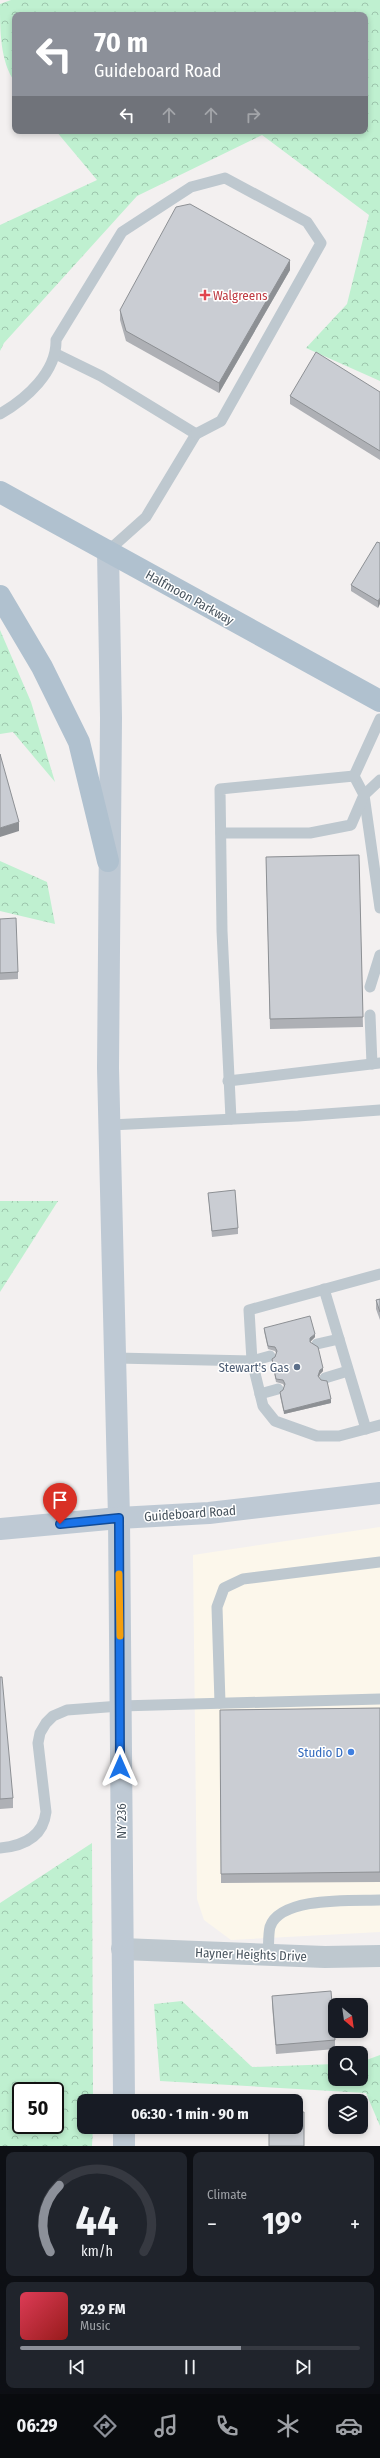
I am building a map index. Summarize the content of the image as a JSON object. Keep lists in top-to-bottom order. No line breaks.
{"streets":{"main road":["Halfmoon Parkway","Guideboard Road","NY 236"],"street":["Hayner Heights Drive"]},"crossings":[["Halfmoon Parkway","NY 236"],["Guideboard Road","NY 236"],["NY 236","Hayner Heights Drive"]],"places":{"health":["Walgreens"],"other":["Stewart's Gas","Studio D"]},"north":"bottom right","page":{"turn":["70 m","Guideboard Road"],"limit":"50","trip":"06:30 · 1 min · 90 m","tile":"Climate","heat":["−","19°","+"],"song":["92.9 FM","Music"],"tabs":"06:29","gauge":["44","km/h"]}}
